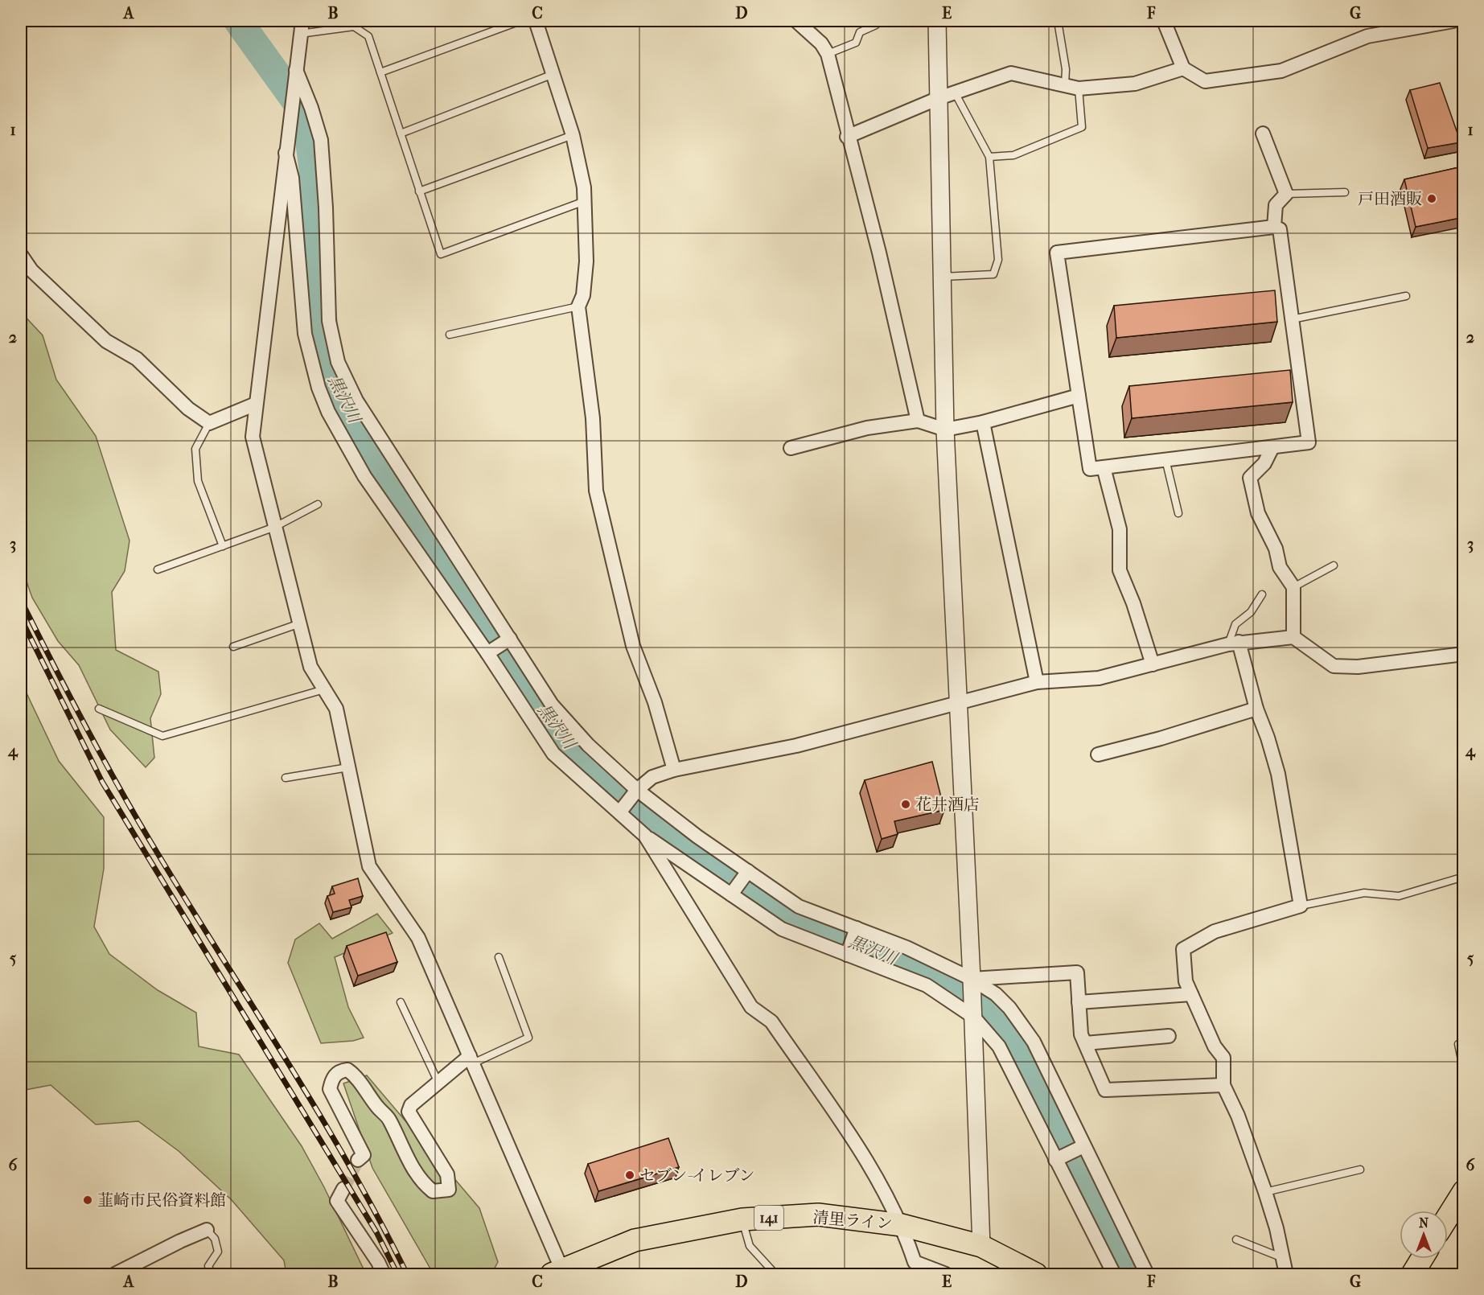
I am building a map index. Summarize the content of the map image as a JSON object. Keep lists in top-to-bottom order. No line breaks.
{"streets":{"highway":["141","清里ライン"]},"water":["黒沢川"],"places":["戸田酒販","花井酒店","セブン-イレブン","韮崎市民俗資料館"],"north":"top","grid":{"columns":["A","B","C","D","E","F","G"],"rows":["1","2","3","4","5","6"]}}
